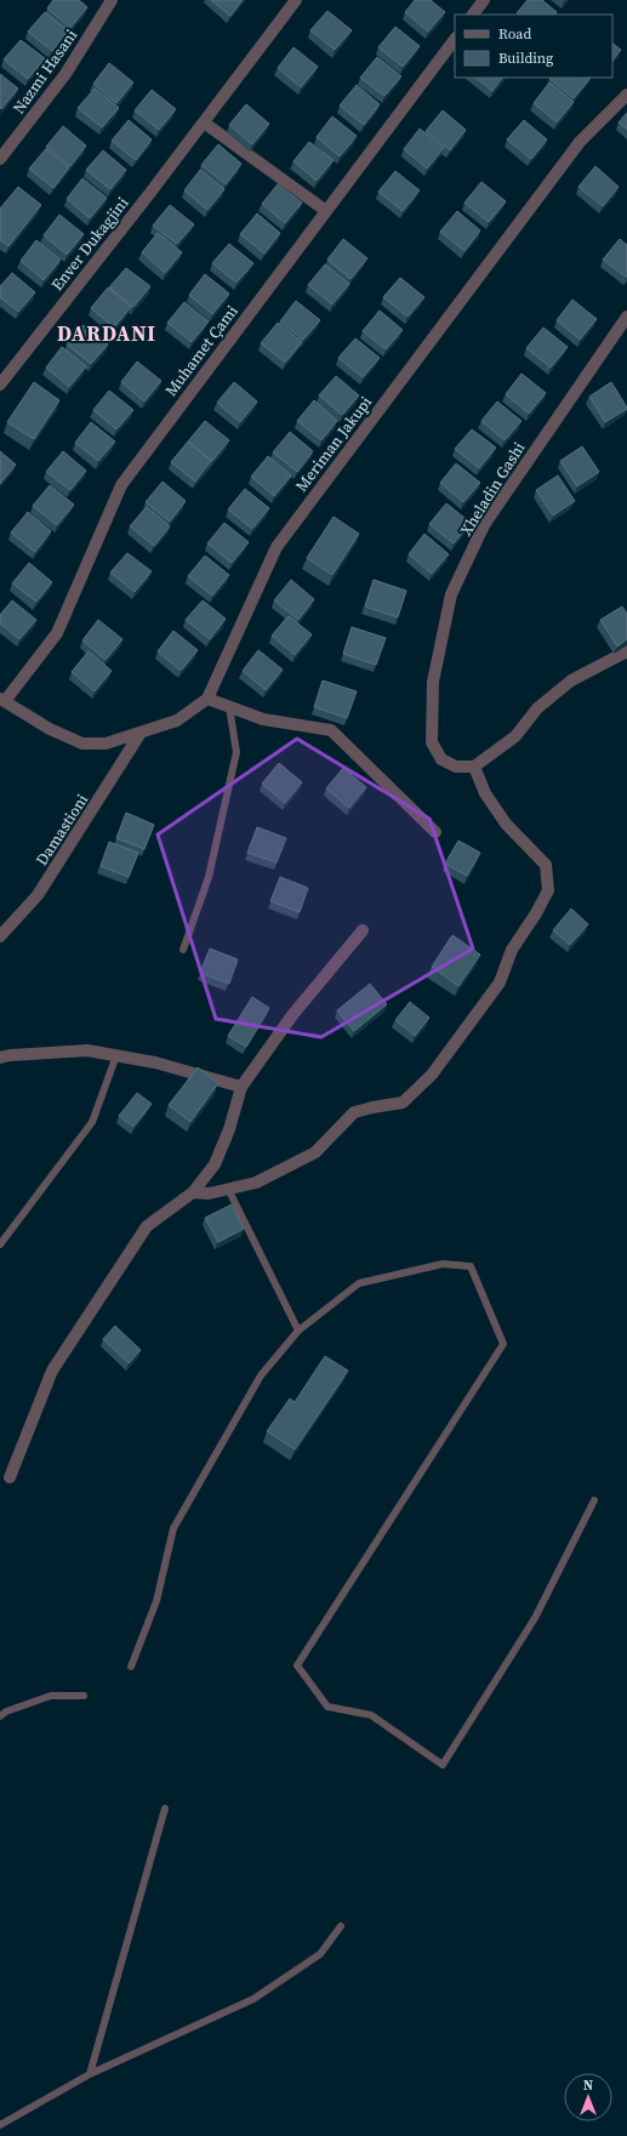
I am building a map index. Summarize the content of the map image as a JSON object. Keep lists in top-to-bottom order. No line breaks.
{"streets":{"street":["Nazmi Hasani","Enver Dukagjini","Muhamet Çami","Meriman Jakupi","Xheladin Gashi","Damastioni"]},"crossings":[["Muhamet Çami","Meriman Jakupi"],["Meriman Jakupi","Damastioni"]],"districts":["DARDANI"],"legend":["Road","Building"],"north":"top"}
